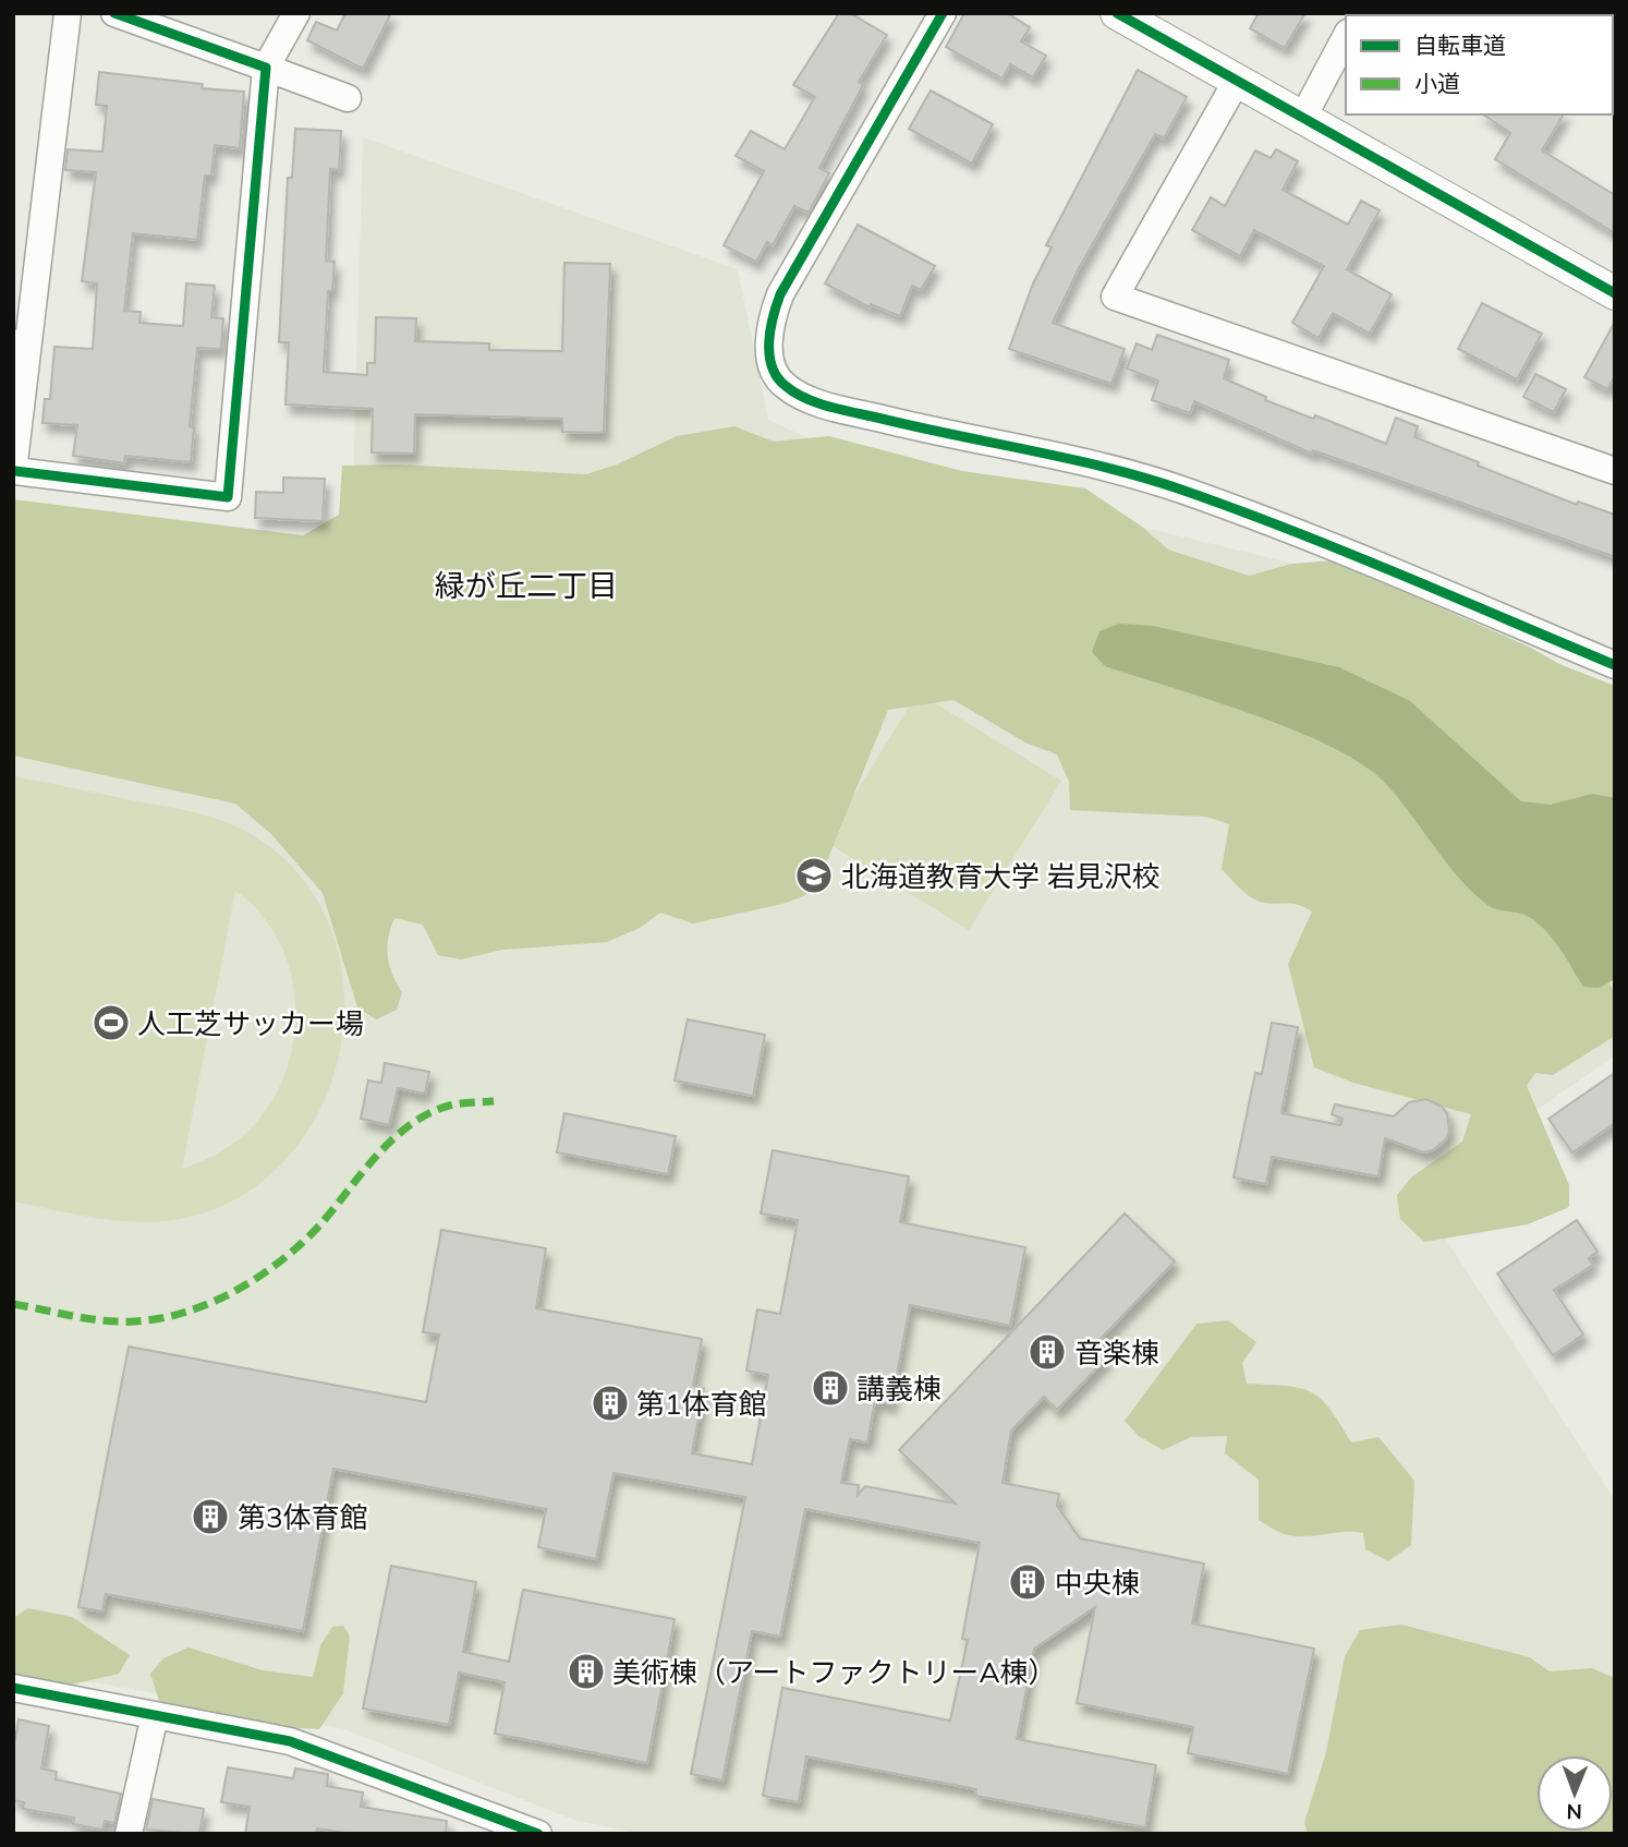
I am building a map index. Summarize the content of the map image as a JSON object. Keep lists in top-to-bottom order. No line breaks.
{"districts":["緑が丘二丁目"],"places":{"school or university":["北海道教育大学 岩見沢校"],"sports":["人工芝サッカー場"],"building":["音楽棟","講義棟","第1体育館","第3体育館","中央棟","美術棟（アートファクトリーA棟）"]},"legend":["自転車道","小道"],"north":"bottom"}
